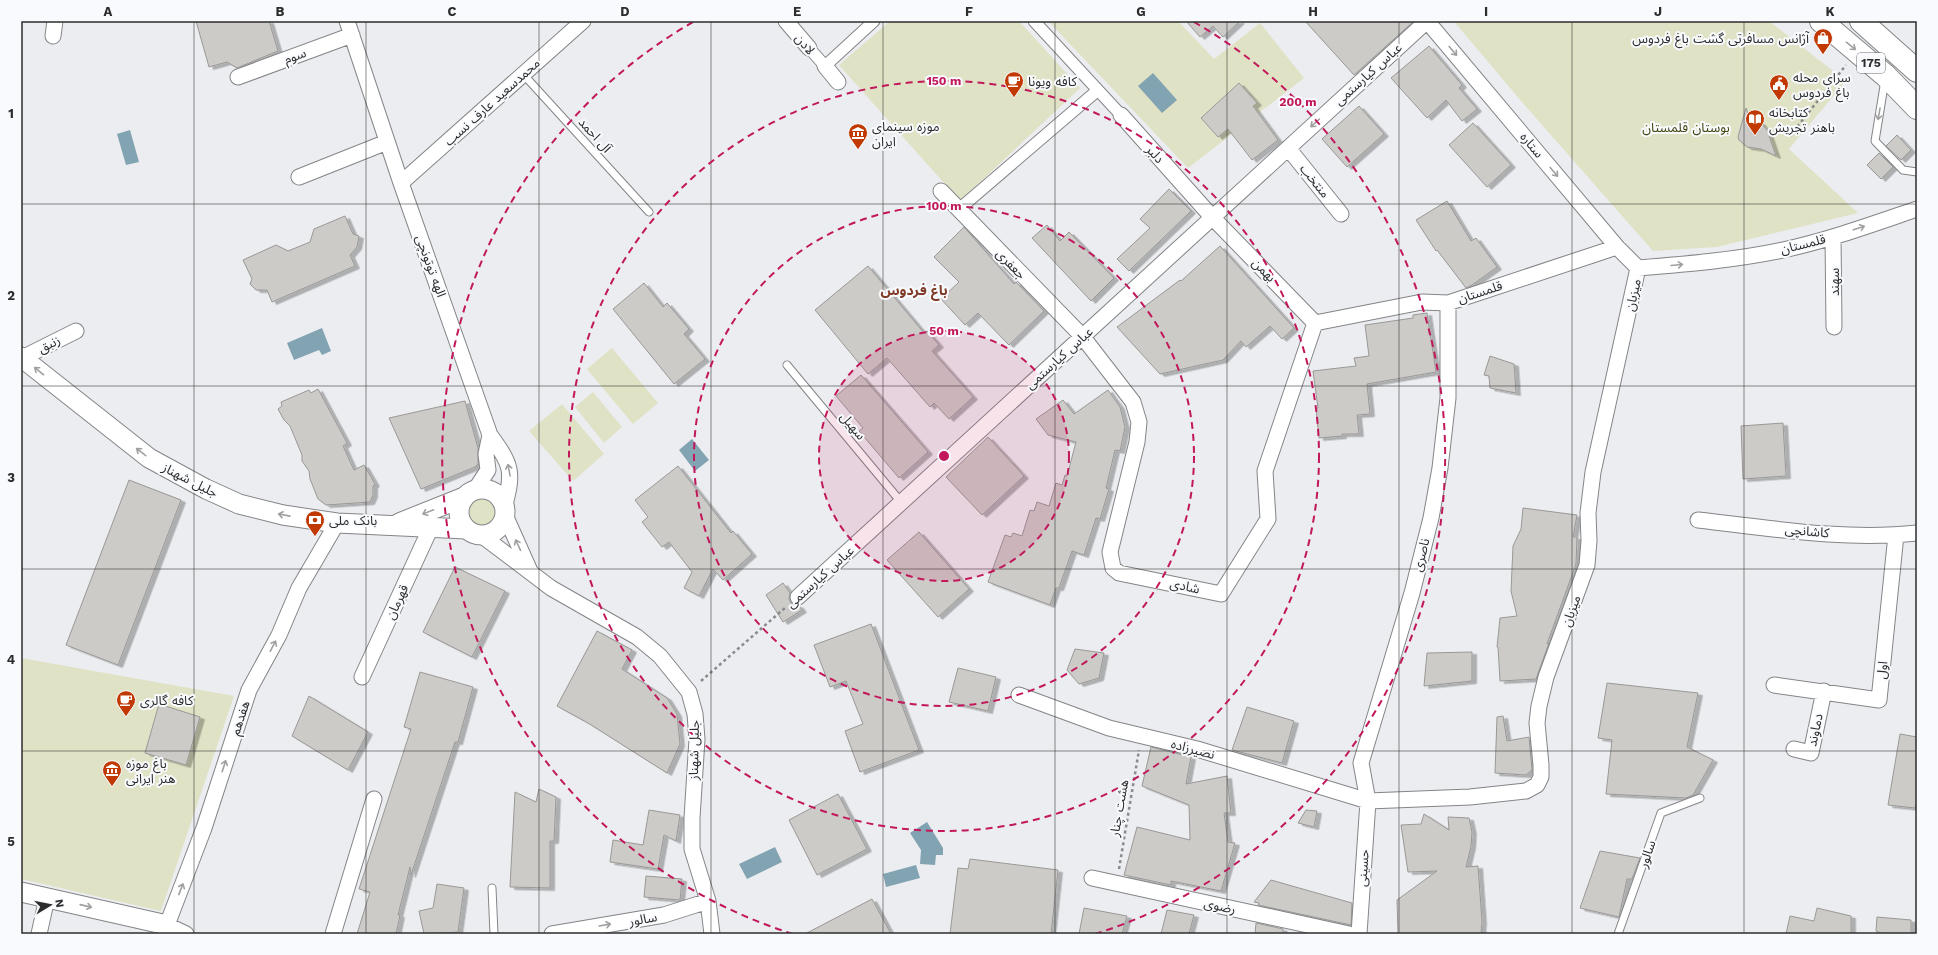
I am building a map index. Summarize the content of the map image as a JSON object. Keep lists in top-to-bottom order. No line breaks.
{"streets":{"main road":["175"],"street":["لادن","سوم","عباس کیارستمی","محمدسعید عارف نسب","ستاره","دلبر","منتخب","قلمستان","جعفری","الهه توتونچی","بهمن","سهند","میزبان","زنبق","جلیل شهناز","کاشانچی","ناصری","شادی","قهرمان","اول","هفدهم","دماوند","نصیرزاده","سالور","حسینی","رضوى"],"lane":["آل احمد","سهیل"],"path":["هشت چنار"]},"crossings":[["سوم","الهه توتونچی"],["عباس کیارستمی","ستاره"],["عباس کیارستمی","دلبر"],["عباس کیارستمی","منتخب"],["عباس کیارستمی","جعفری"],["عباس کیارستمی","بهمن"],["عباس کیارستمی","سهیل"],["عباس کیارستمی","جلیل شهناز"],["عباس کیارستمی","شادی"],["محمدسعید عارف نسب","آل احمد"],["محمدسعید عارف نسب","الهه توتونچی"],["ستاره","قلمستان"],["ستاره","میزبان"],["دلبر","بهمن"],["قلمستان","بهمن"],["قلمستان","سهند"],["قلمستان","میزبان"],["قلمستان","ناصری"],["قلمستان","شادی"],["جعفری","شادی"],["الهه توتونچی","جلیل شهناز"],["بهمن","شادی"],["میزبان","ناصری"],["میزبان","نصیرزاده"],["میزبان","حسینی"],["زنبق","جلیل شهناز"],["جلیل شهناز","قهرمان"],["جلیل شهناز","هفدهم"],["جلیل شهناز","سالور"],["کاشانچی","اول"],["ناصری","نصیرزاده"],["ناصری","حسینی"],["اول","دماوند"],["نصیرزاده","هشت چنار"],["نصیرزاده","حسینی"],["هشت چنار","رضوى"]],"one_way":["ستاره","قلمستان","جلیل شهناز","هفدهم","سالور"],"districts":["باغ فردوس"],"parks":["بوستان قلمستان"],"places":{"shop":["آژانس مسافرتی گشت باغ فردوس"],"cafe":["کافه ویونا","کافه گالری"],"public building":["سرای محله باغ فردوس"],"library":["کتابخانه باهنر تجریش"],"museum":["موزه سینمای ایران","باغ موزه هنر ایرانی"],"bank":["بانک ملی"]},"north":"right","grid":{"columns":["A","B","C","D","E","F","G","H","I","J","K"],"rows":["1","2","3","4","5"]},"rings":["150 m","200 m","100 m","50 m"]}
